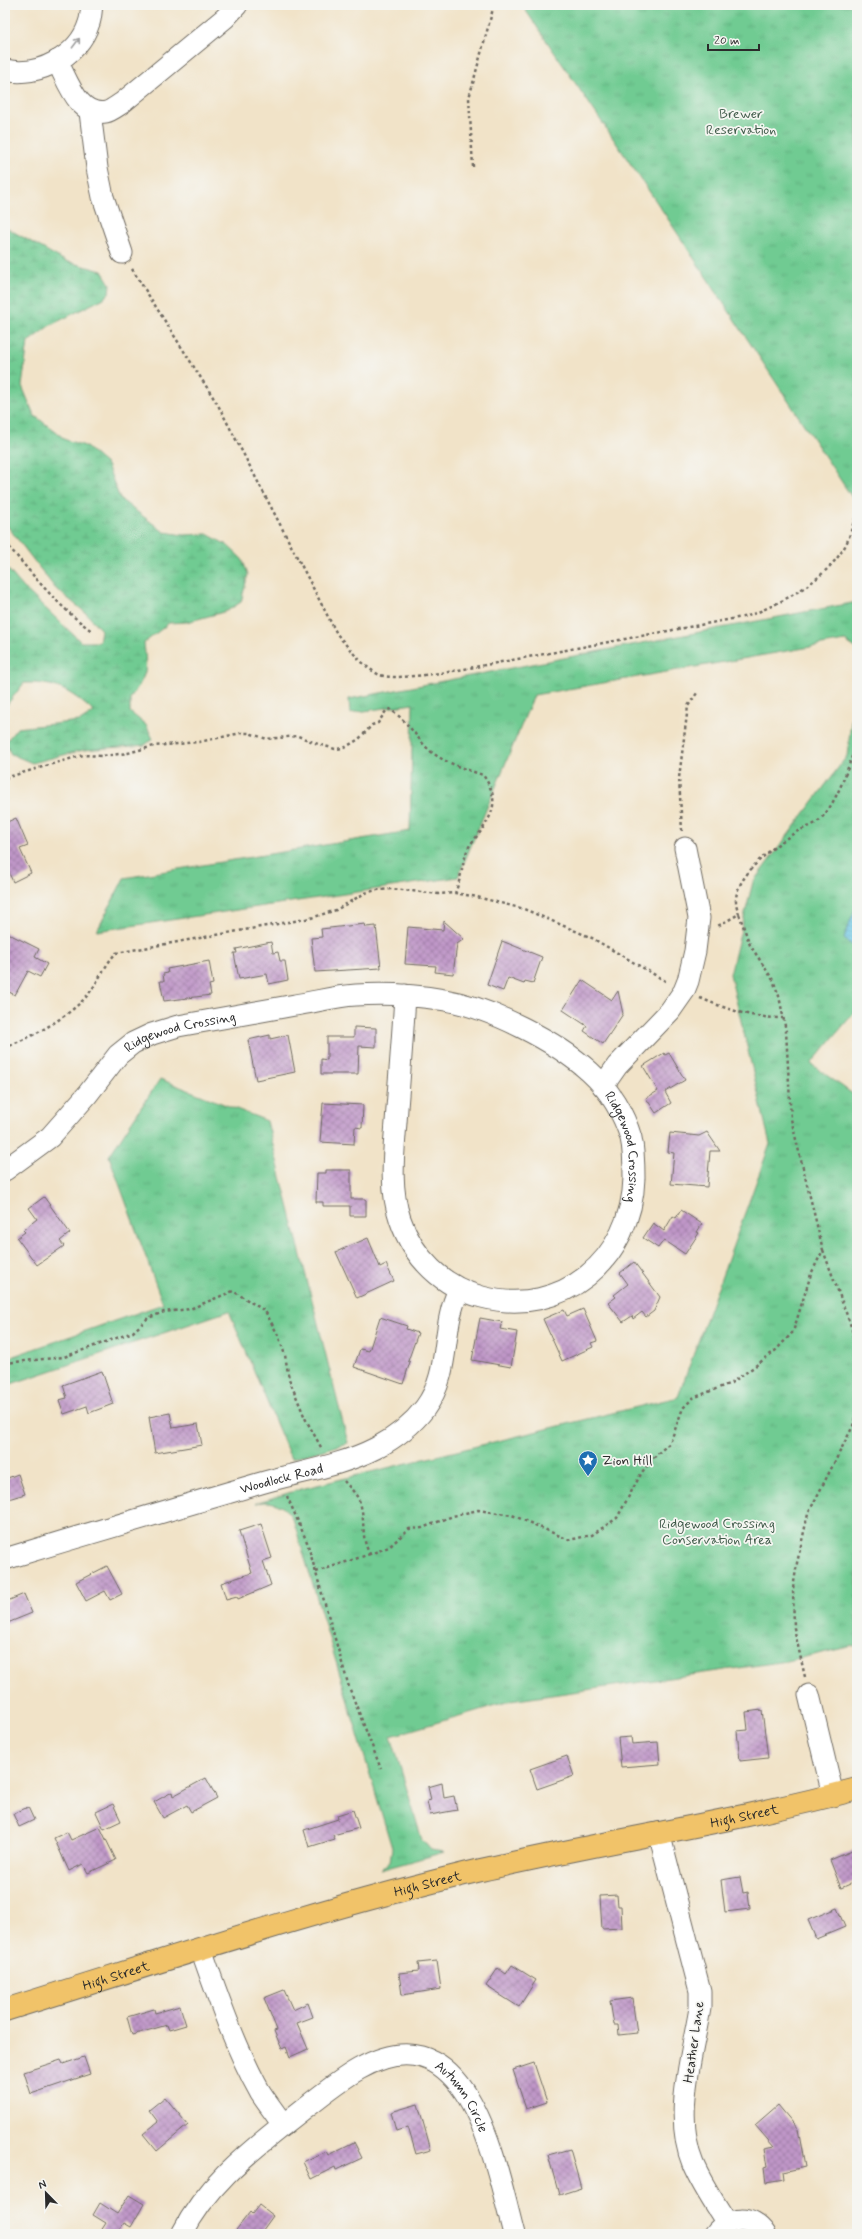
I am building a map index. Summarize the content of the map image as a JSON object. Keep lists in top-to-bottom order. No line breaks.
{"streets":{"main road":["High Street"],"street":["Ridgewood Crossing","Woodlock Road","Heather Lane","Autumn Circle"]},"crossings":[["Ridgewood Crossing","Woodlock Road"],["High Street","Heather Lane"]],"parks":["Brewer Reservation","Ridgewood Crossing Conservation Area"],"places":{"place":["Zion Hill"]},"scale_bar":"20 m","north":"top left"}
